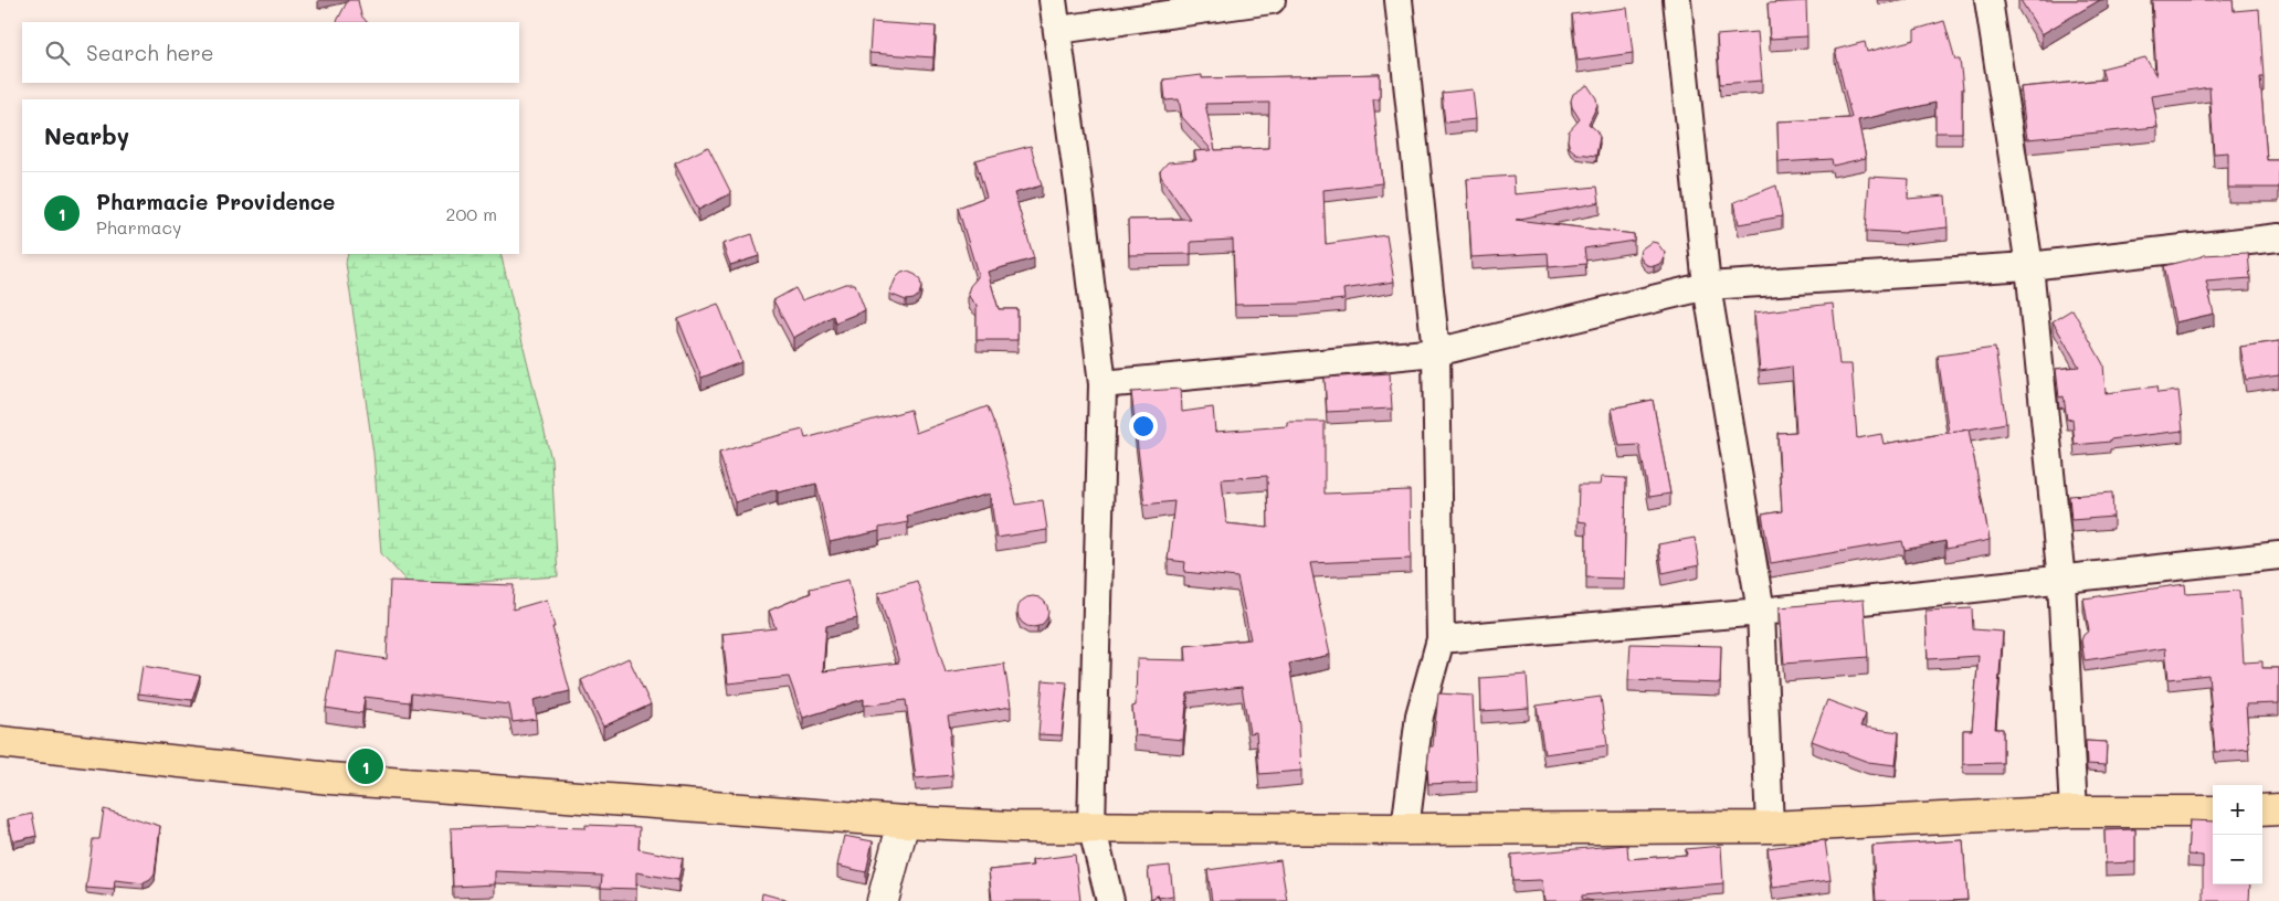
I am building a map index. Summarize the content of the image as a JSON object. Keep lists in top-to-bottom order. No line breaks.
{"page":{"search":"Search here","heading":"Nearby","list":[{"mark":"1","name":"Pharmacie Providence","note":"Pharmacy","value":"200 m"}],"pins":"1","map_buttons":["+","−"]}}
